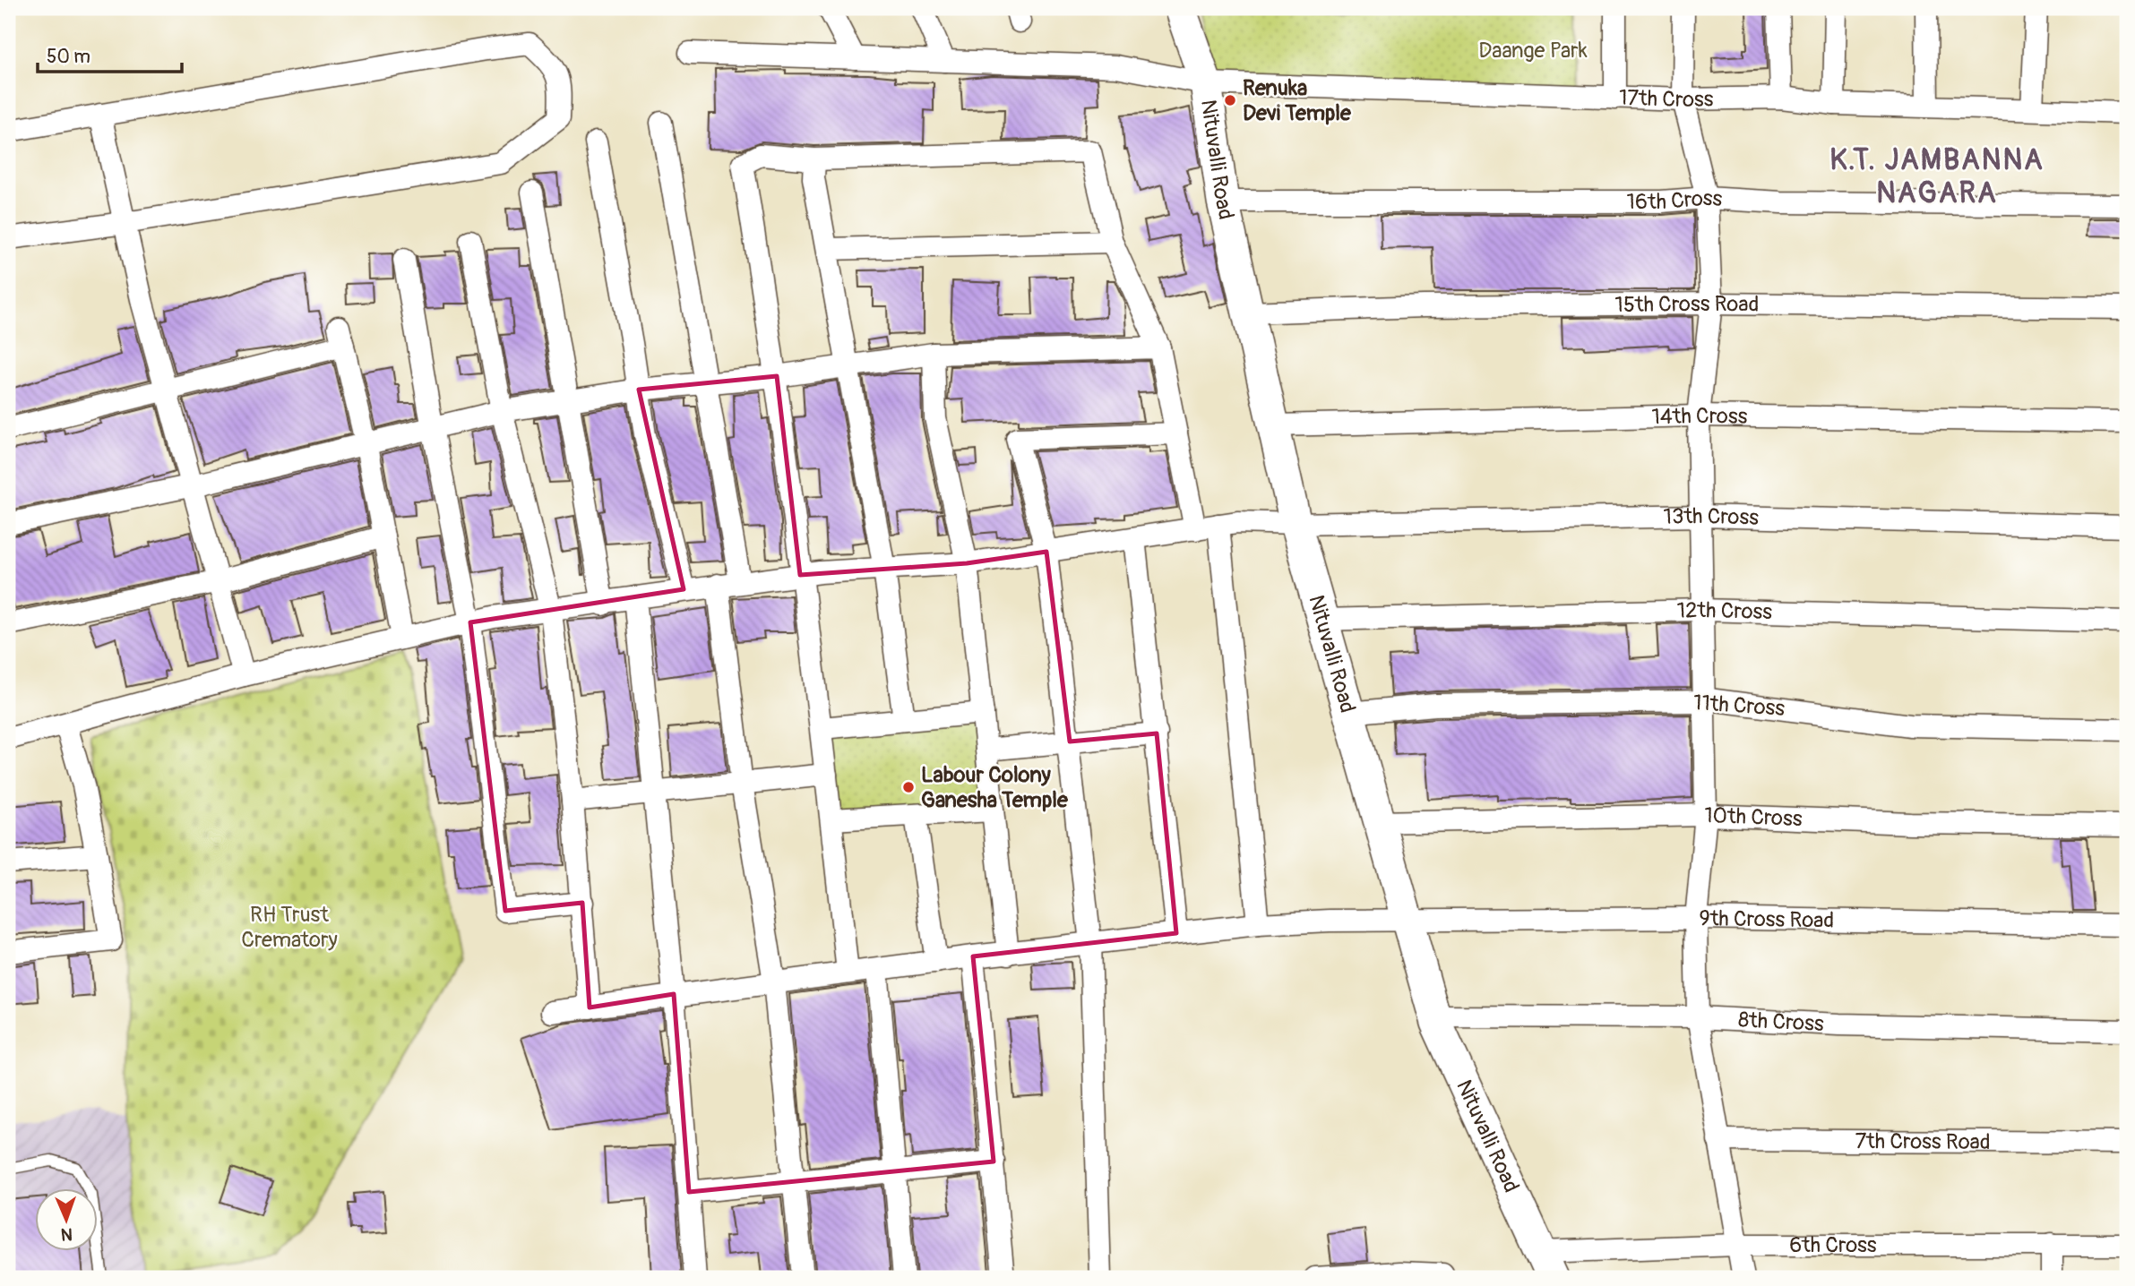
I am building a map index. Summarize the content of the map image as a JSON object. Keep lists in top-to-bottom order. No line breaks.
{"streets":{"street":["17th Cross","Nituvalli Road","16th Cross","15th Cross Road","14th Cross","13th Cross","12th Cross","11th Cross","10th Cross","9th Cross Road","8th Cross","7th Cross Road","6th Cross"]},"crossings":[["17th Cross","Nituvalli Road"],["Nituvalli Road","16th Cross"],["Nituvalli Road","15th Cross Road"],["Nituvalli Road","14th Cross"],["Nituvalli Road","13th Cross"],["Nituvalli Road","12th Cross"],["Nituvalli Road","11th Cross"],["Nituvalli Road","10th Cross"],["Nituvalli Road","9th Cross Road"],["Nituvalli Road","8th Cross"],["Nituvalli Road","6th Cross"]],"districts":["K.T. JAMBANNA NAGARA"],"parks":["Daange Park","RH Trust Crematory"],"places":["Renuka Devi Temple","Labour Colony Ganesha Temple"],"scale_bar":"50 m","north":"bottom"}
